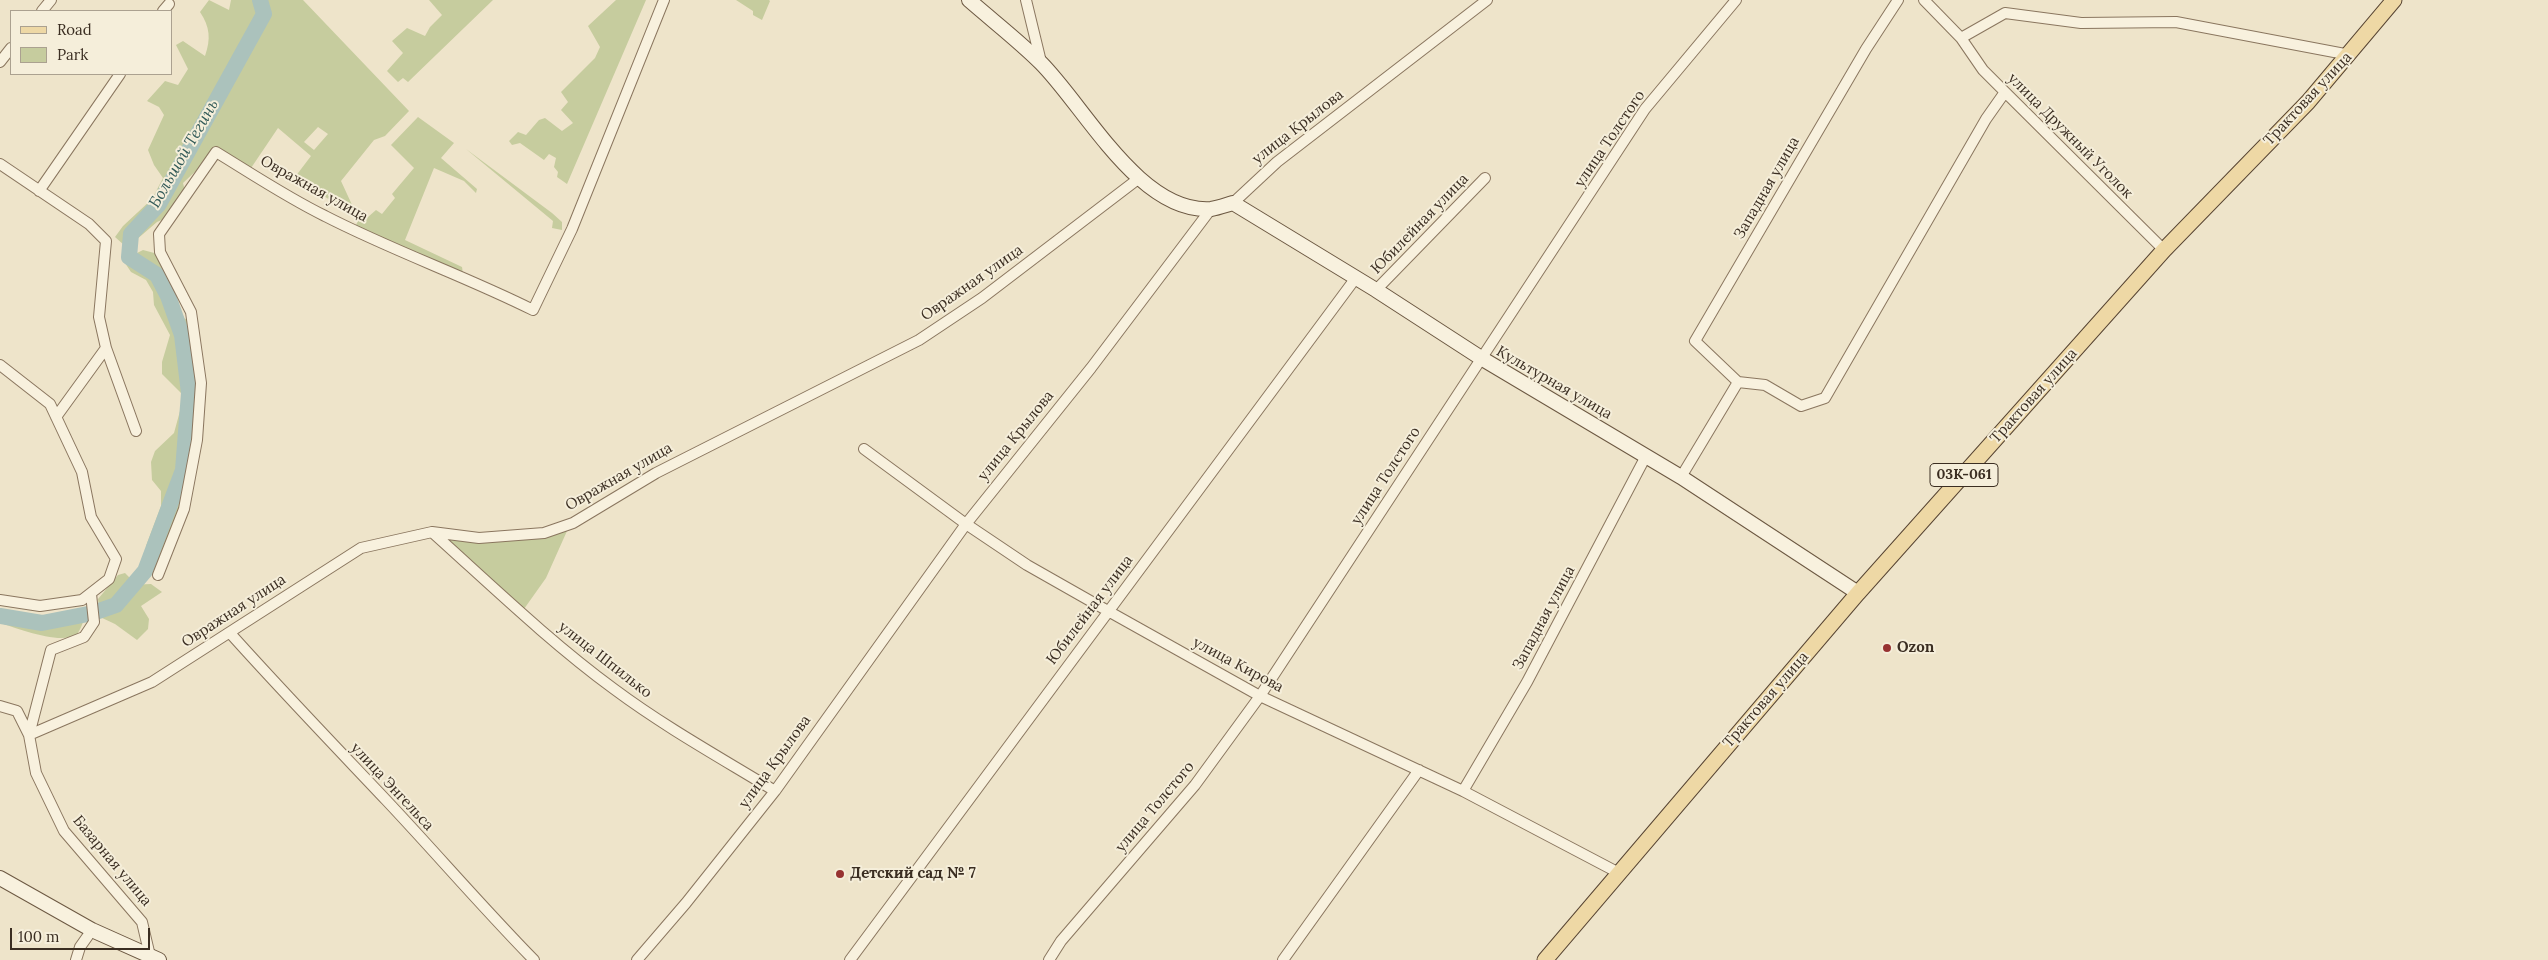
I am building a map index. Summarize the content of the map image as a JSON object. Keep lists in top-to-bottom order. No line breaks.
{"streets":{"main road":["Трактовая улица","03К-061"],"street":["улица Крылова","улица Дружный Уголок","улица Толстого","Западная улица","Овражная улица","Юбилейная улица","Культурная улица","улица Шпилько","улица Кирова","улица Энгельса","Базарная улица"]},"crossings":[["Трактовая улица","улица Дружный Уголок"],["Трактовая улица","Культурная улица"],["Трактовая улица","улица Кирова"],["улица Крылова","Культурная улица"],["улица Крылова","улица Шпилько"],["улица Крылова","улица Кирова"],["улица Толстого","Культурная улица"],["улица Толстого","улица Кирова"],["Западная улица","Культурная улица"],["Западная улица","улица Кирова"],["Овражная улица","улица Шпилько"],["Овражная улица","улица Энгельса"],["Овражная улица","Базарная улица"],["Юбилейная улица","Культурная улица"],["Юбилейная улица","улица Кирова"]],"water":["Большой Тегинь"],"places":["Ozon","Детский сад № 7"],"legend":["Road","Park"],"scale_bar":"100 m"}
